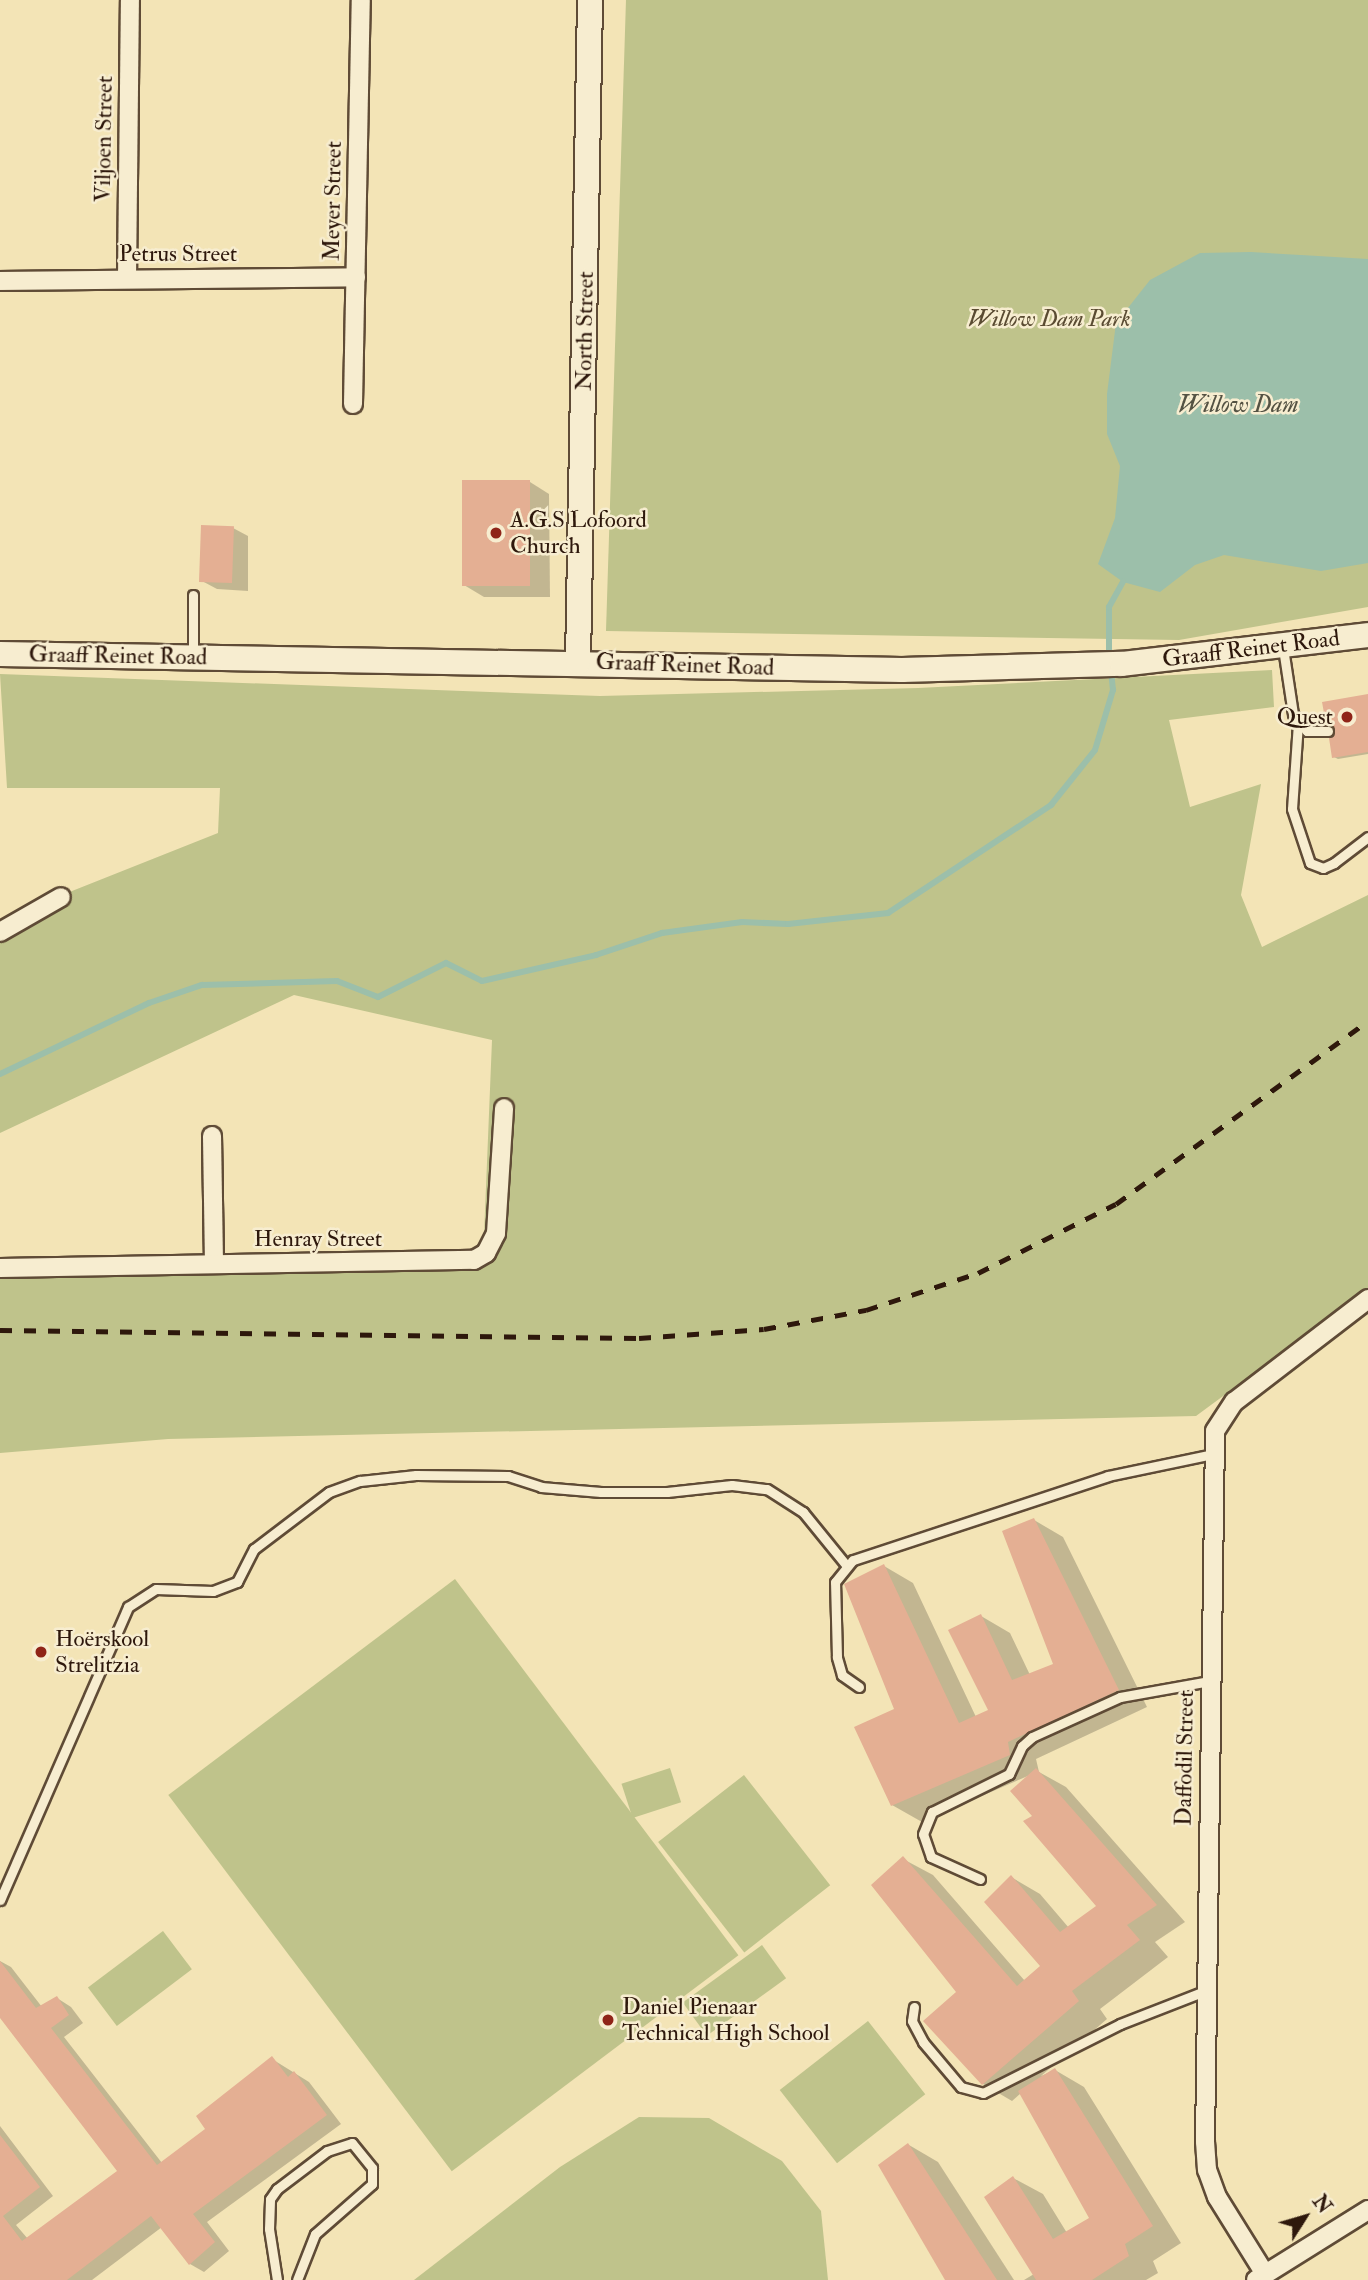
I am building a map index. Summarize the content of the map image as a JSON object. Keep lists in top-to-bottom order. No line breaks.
{"streets":{"main road":["North Street","Graaff Reinet Road"],"street":["Viljoen Street","Meyer Street","Petrus Street","Henray Street","Daffodil Street"]},"crossings":[["Viljoen Street","Petrus Street"],["Meyer Street","Petrus Street"],["North Street","Graaff Reinet Road"]],"water":["Willow Dam"],"parks":["Willow Dam Park"],"places":["A.G.S Lofoord Church","Quest","Hoërskool Strelitzia","Daniel Pienaar Technical High School"],"north":"top right"}
